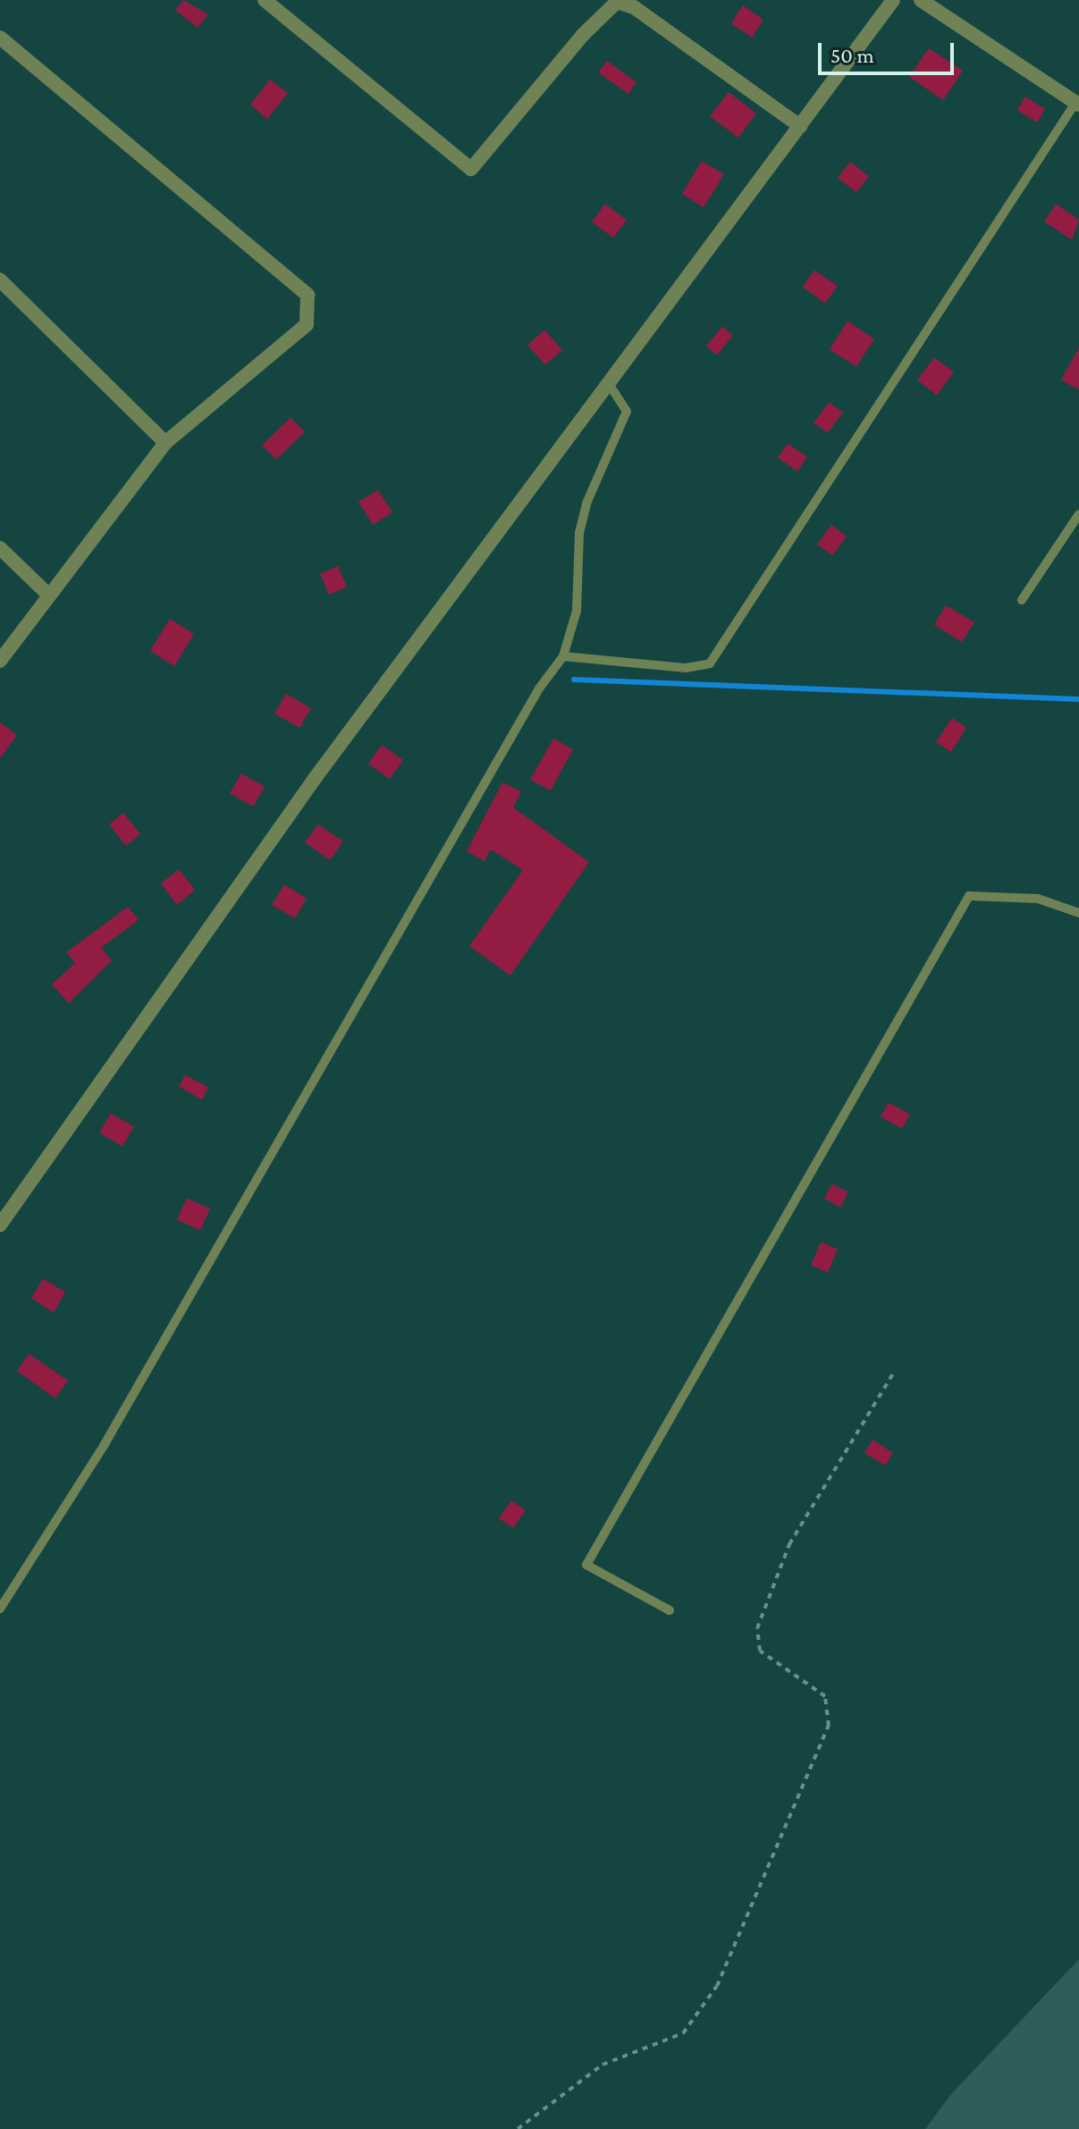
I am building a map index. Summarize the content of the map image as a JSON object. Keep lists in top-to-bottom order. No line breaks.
{"scale_bar":"50 m"}
